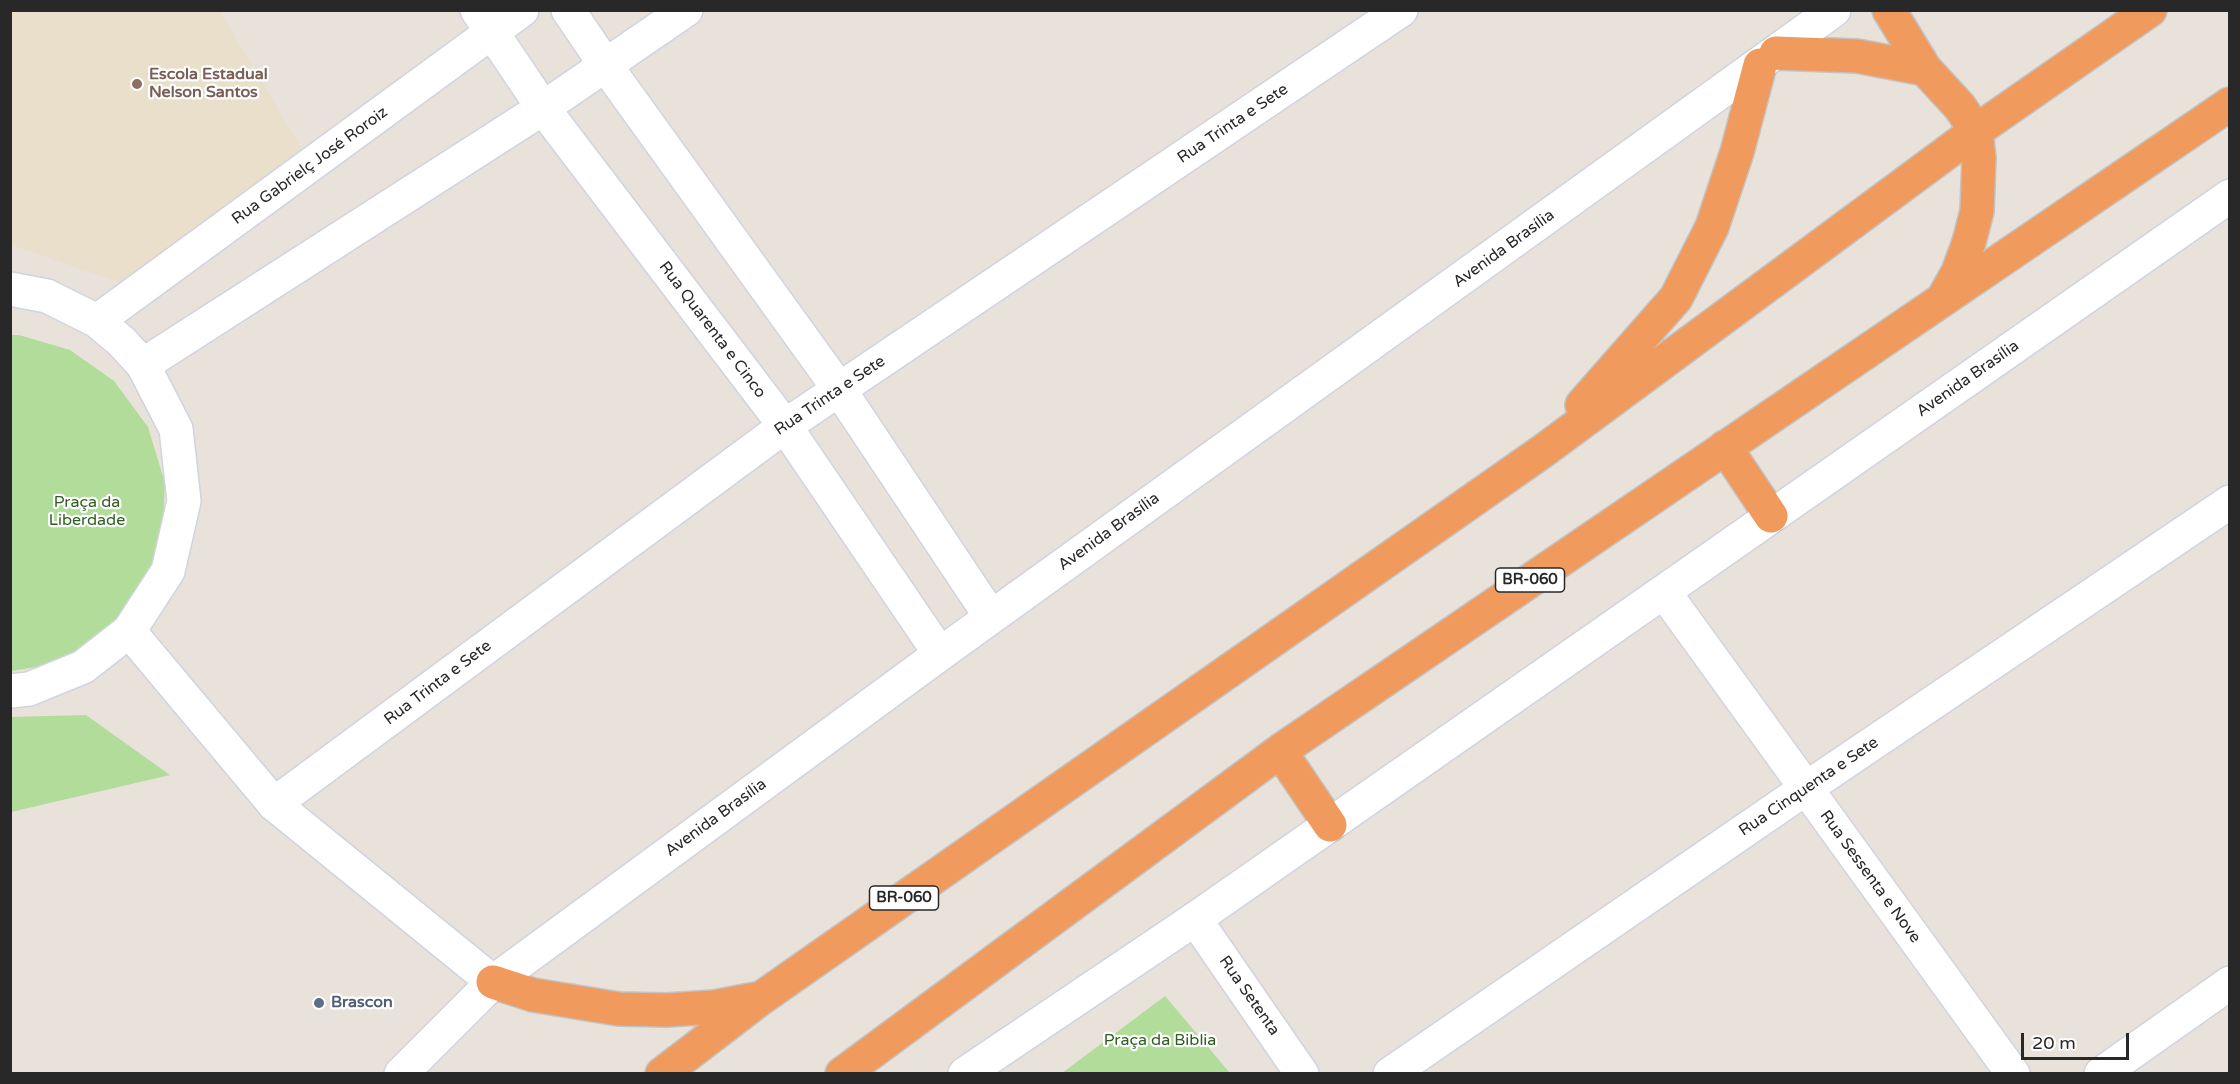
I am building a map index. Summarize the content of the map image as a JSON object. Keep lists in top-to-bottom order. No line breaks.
{"streets":{"highway":["BR-060"],"street":["Rua Trinta e Sete","Rua Gabrielç José Roroiz","Avenida Brasília","Rua Quarenta e Cinco","Rua Cinquenta e Sete","Rua Sessenta e Nove","Rua Setenta"]},"crossings":[["Rua Trinta e Sete","Rua Quarenta e Cinco"],["Rua Gabrielç José Roroiz","Rua Quarenta e Cinco"],["Avenida Brasília","Rua Quarenta e Cinco"],["Avenida Brasília","Rua Sessenta e Nove"],["Avenida Brasília","Rua Setenta"],["Rua Cinquenta e Sete","Rua Sessenta e Nove"]],"parks":["Praça da Liberdade","Praça da Biblia"],"places":["Escola Estadual Nelson Santos","Brascon"],"scale_bar":"20 m"}
